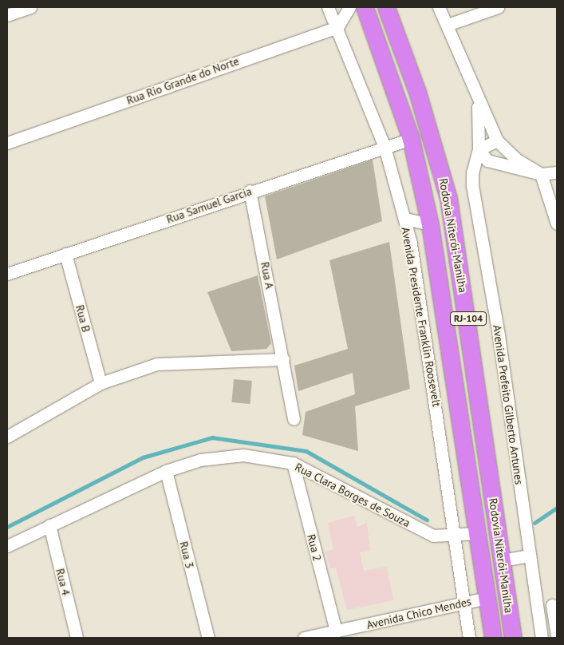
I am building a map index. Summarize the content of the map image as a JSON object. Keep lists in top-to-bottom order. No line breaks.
{"streets":{"highway":["Rodovia Niterói-Manilha","RJ-104"],"street":["Rua Rio Grande do Norte","Rua Samuel Garcia","Rua A","Avenida Presidente Franklin Roosevelt","Rua B","Avenida Prefeito Gilberto Antunes","Rua Clara Borges de Souza","Rua 2","Rua 3","Rua 4","Avenida Chico Mendes"]},"crossings":[["Rua Rio Grande do Norte","Avenida Presidente Franklin Roosevelt"],["Rua Samuel Garcia","Rodovia Niterói-Manilha"],["Rua Samuel Garcia","Rua A"],["Rua Samuel Garcia","Avenida Presidente Franklin Roosevelt"],["Rua Samuel Garcia","Rua B"],["Rodovia Niterói-Manilha","Rua Clara Borges de Souza"],["Rodovia Niterói-Manilha","Avenida Chico Mendes"],["Avenida Presidente Franklin Roosevelt","Rua Clara Borges de Souza"],["Avenida Presidente Franklin Roosevelt","Avenida Chico Mendes"],["Rua Clara Borges de Souza","Rua 2"],["Rua Clara Borges de Souza","Rua 3"],["Rua Clara Borges de Souza","Rua 4"],["Rua 2","Avenida Chico Mendes"]]}
